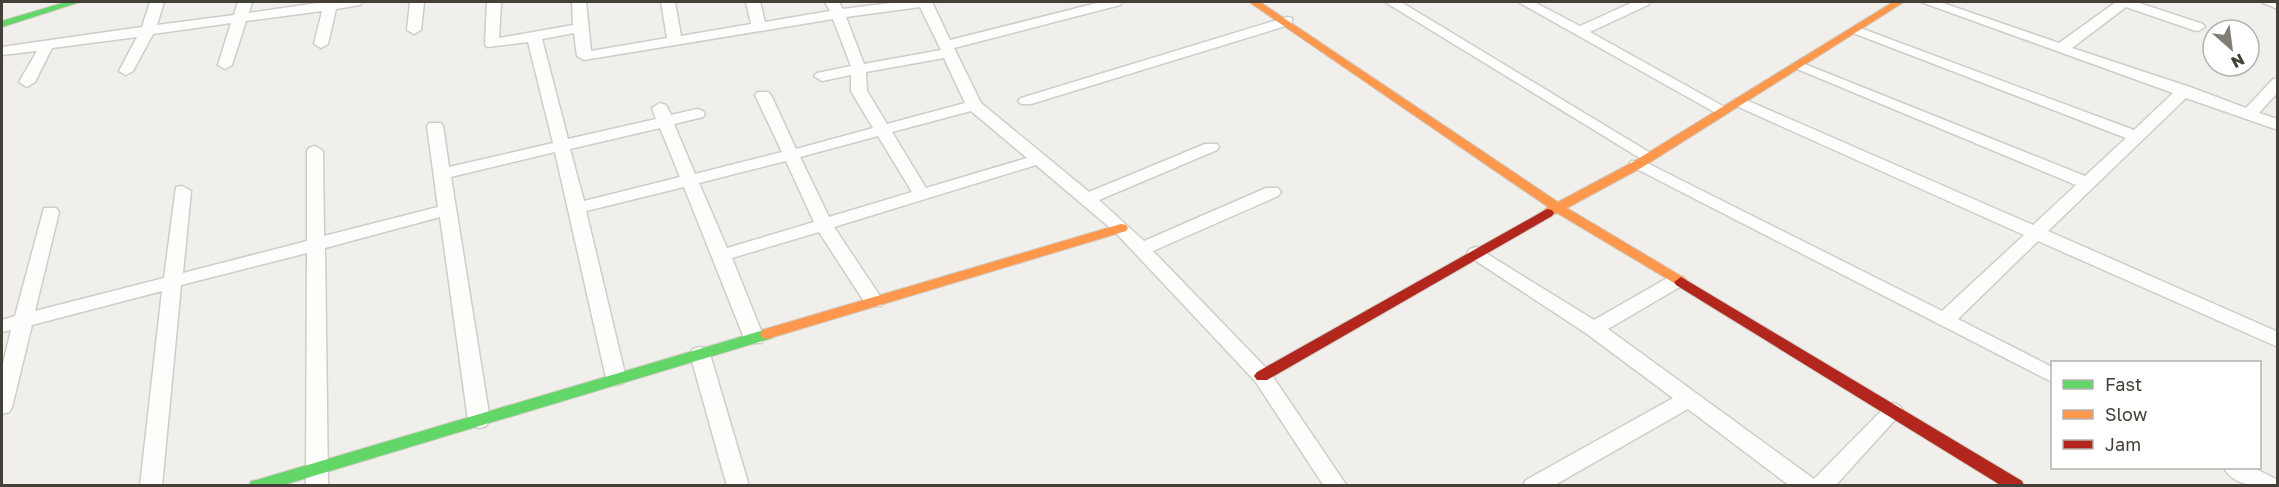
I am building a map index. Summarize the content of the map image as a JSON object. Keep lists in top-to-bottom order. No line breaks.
{"legend":["Fast","Slow","Jam"],"north":"bottom right"}
